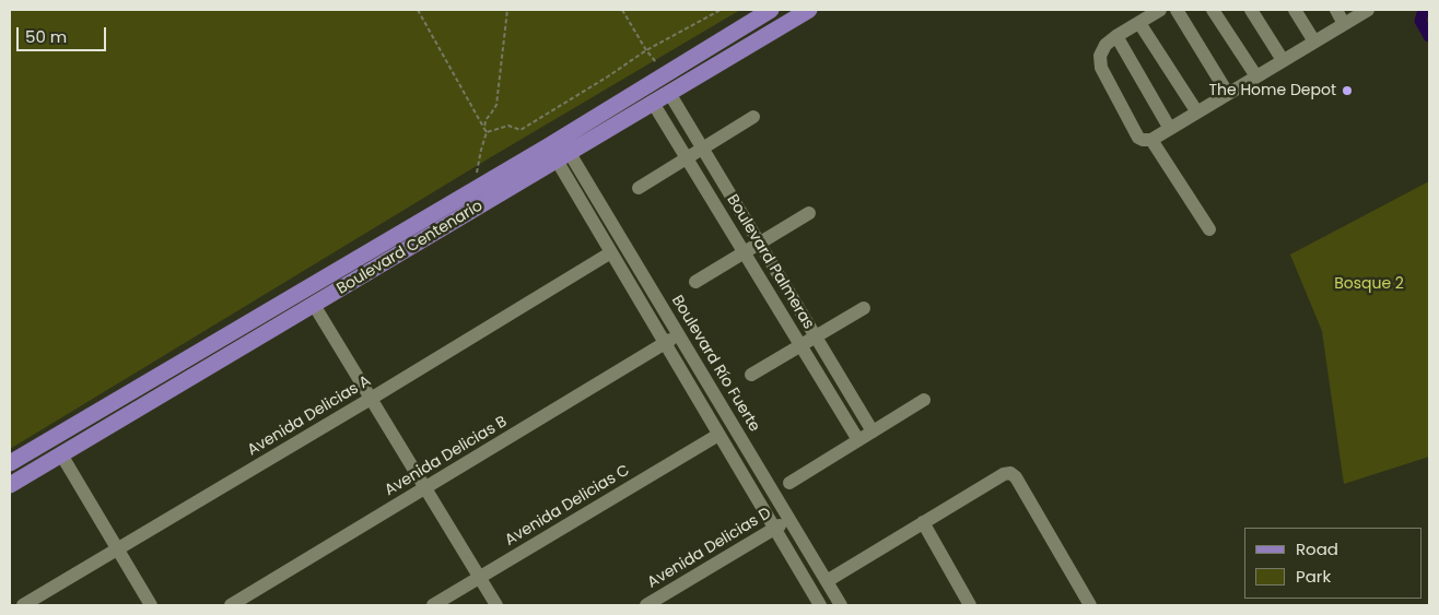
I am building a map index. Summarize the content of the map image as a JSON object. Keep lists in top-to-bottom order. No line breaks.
{"streets":{"main road":["Boulevard Centenario"],"street":["Boulevard Palmeras","Boulevard Río Fuerte","Avenida Delicias A","Avenida Delicias B","Avenida Delicias C","Avenida Delicias D"]},"crossings":[["Boulevard Centenario","Boulevard Palmeras"],["Boulevard Centenario","Boulevard Río Fuerte"],["Boulevard Río Fuerte","Avenida Delicias B"],["Boulevard Río Fuerte","Avenida Delicias D"]],"parks":["Bosque 2"],"places":["The Home Depot"],"legend":["Road","Park"],"scale_bar":"50 m"}
